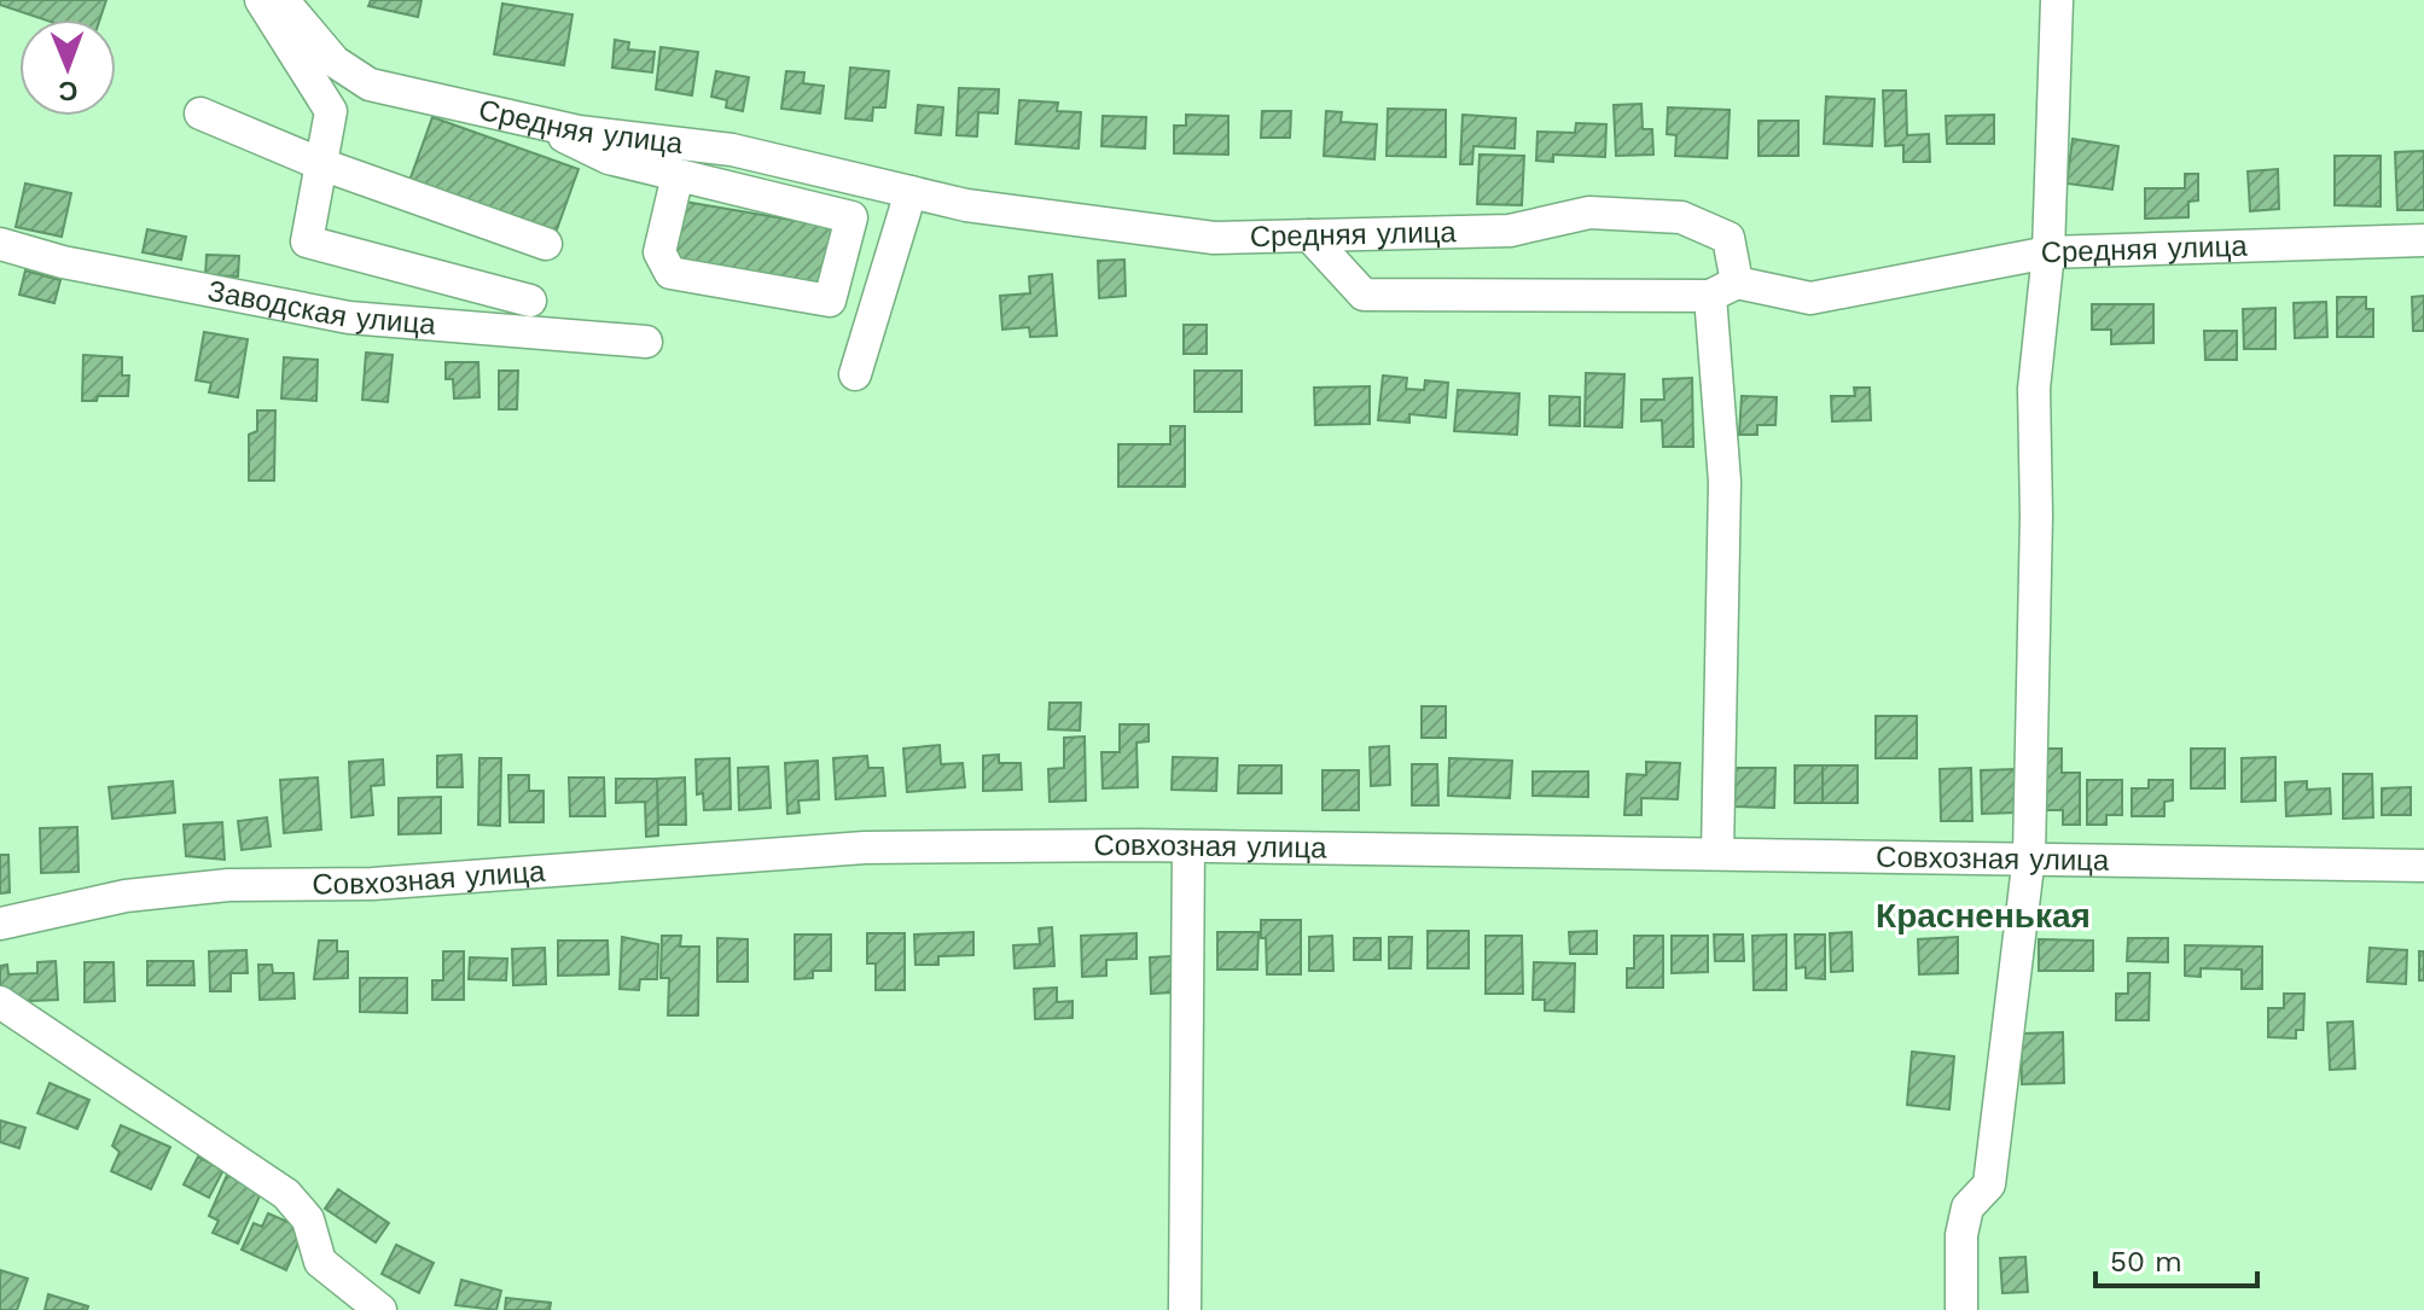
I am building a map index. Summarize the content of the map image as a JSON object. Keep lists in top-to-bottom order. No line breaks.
{"streets":{"street":["Средняя улица","Заводская улица","Совхозная улица"]},"districts":["Красненькая"],"scale_bar":"50 m","north":"bottom"}
